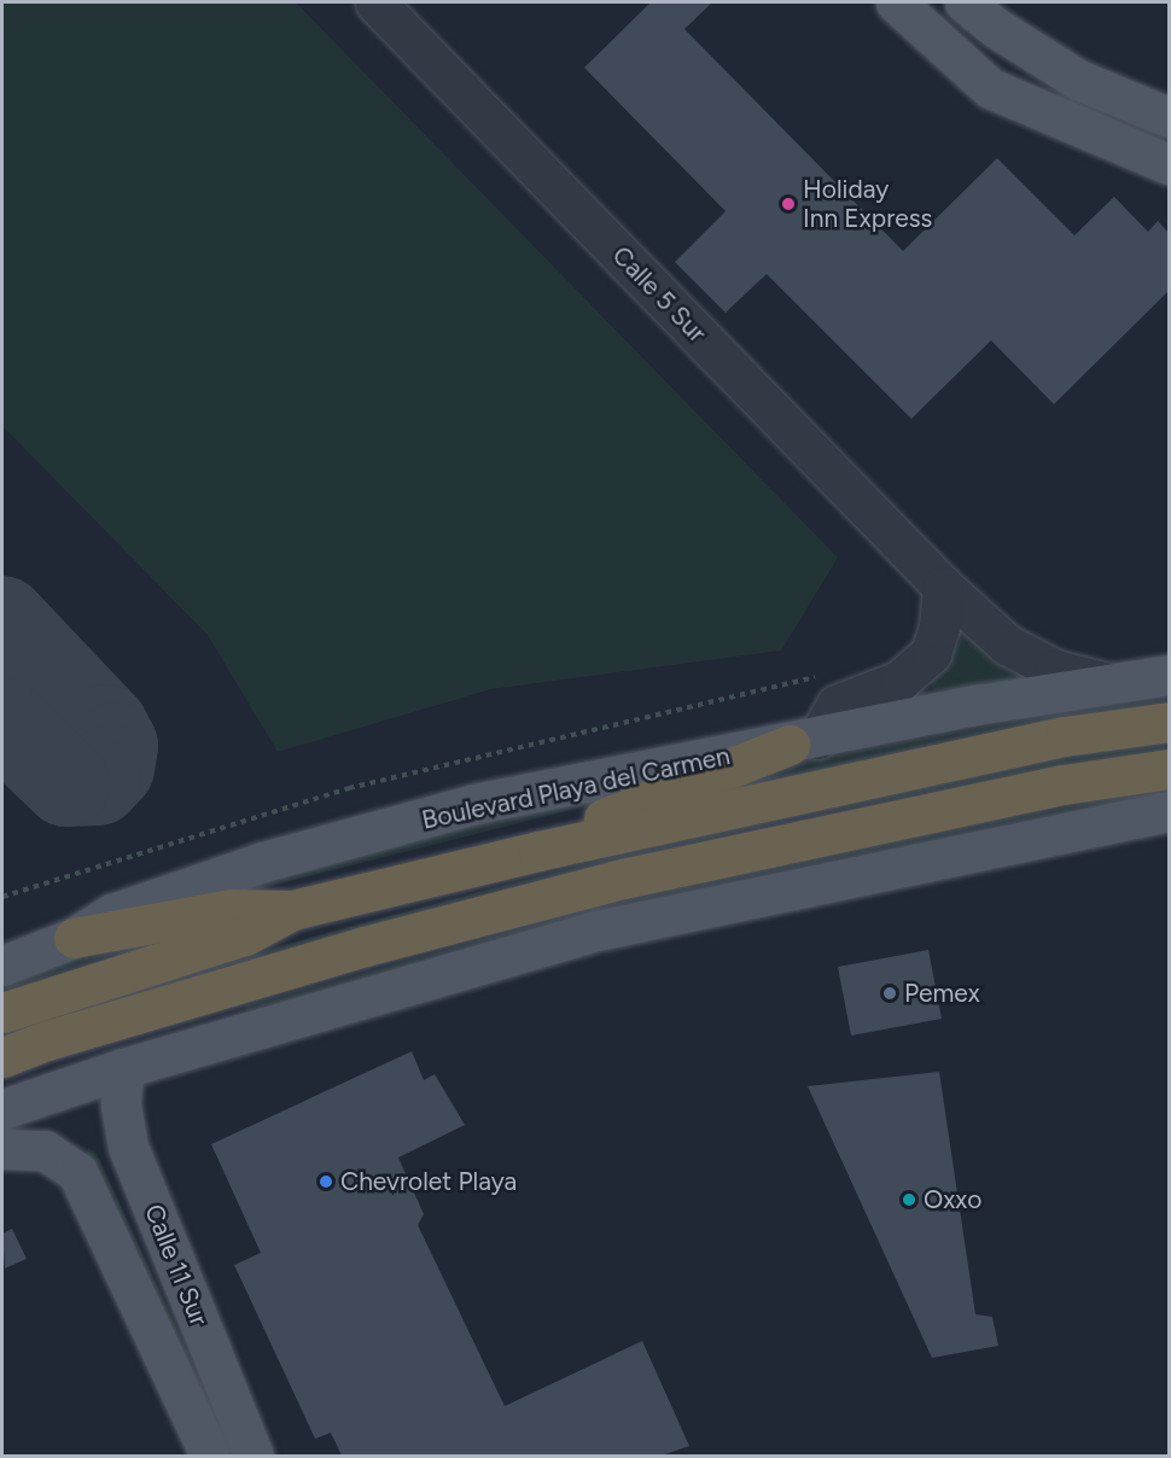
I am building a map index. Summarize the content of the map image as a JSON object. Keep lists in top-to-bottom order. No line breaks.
{"streets":{"main road":["Boulevard Playa del Carmen","Calle 11 Sur"],"street":["Calle 5 Sur"]},"crossings":[["Calle 5 Sur","Boulevard Playa del Carmen"]],"places":["Holiday Inn Express","Pemex","Chevrolet Playa","Oxxo"]}
